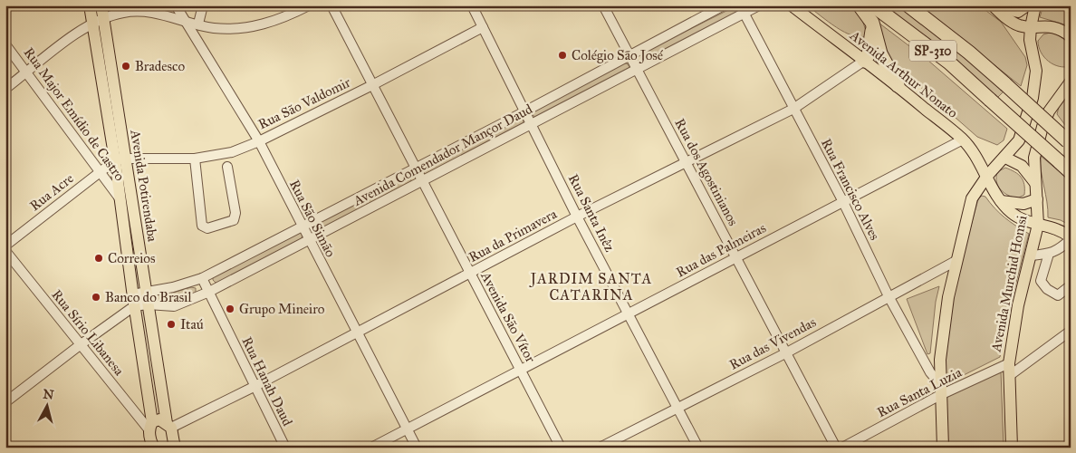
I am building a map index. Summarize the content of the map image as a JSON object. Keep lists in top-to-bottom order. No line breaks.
{"streets":{"highway":["SP-310"],"main road":["Avenida Arthur Nonato","Avenida Potirendaba","Avenida Murchid Homsi"],"street":["Rua São Valdomir","Rua Major Emídio de Castro","Avenida Comendador Mançor Daud","Rua dos Agostinianos","Rua Francisco Alves","Rua Acre","Rua Santa Inêz","Rua São Simão","Rua da Primavera","Rua das Palmeiras","Avenida São Vítor","Rua Sírio Libanesa","Rua das Vivendas","Rua Hanah Daud","Rua Santa Luzia"]},"crossings":[["Avenida Arthur Nonato","Rua da Primavera"],["Avenida Arthur Nonato","Rua das Palmeiras"],["Avenida Arthur Nonato","Avenida Murchid Homsi"],["Rua São Valdomir","Avenida Potirendaba"],["Rua São Valdomir","Rua Acre"],["Rua São Valdomir","Rua Santa Inêz"],["Rua São Valdomir","Rua São Simão"],["Rua São Valdomir","Avenida São Vítor"],["Rua Major Emídio de Castro","Avenida Potirendaba"],["Rua Major Emídio de Castro","Rua Acre"],["Avenida Comendador Mançor Daud","Rua dos Agostinianos"],["Avenida Comendador Mançor Daud","Avenida Potirendaba"],["Avenida Comendador Mançor Daud","Rua Francisco Alves"],["Avenida Comendador Mançor Daud","Rua Santa Inêz"],["Avenida Comendador Mançor Daud","Rua São Simão"],["Avenida Comendador Mançor Daud","Avenida São Vítor"],["Avenida Comendador Mançor Daud","Rua Hanah Daud"],["Rua dos Agostinianos","Rua da Primavera"],["Rua dos Agostinianos","Rua das Palmeiras"],["Rua dos Agostinianos","Rua das Vivendas"],["Avenida Potirendaba","Rua Acre"],["Avenida Potirendaba","Rua da Primavera"],["Avenida Potirendaba","Rua Sírio Libanesa"],["Rua Francisco Alves","Rua da Primavera"],["Rua Francisco Alves","Rua das Palmeiras"],["Rua Francisco Alves","Rua das Vivendas"],["Rua Francisco Alves","Rua Santa Luzia"],["Rua Santa Inêz","Rua da Primavera"],["Rua Santa Inêz","Rua das Palmeiras"],["Rua Santa Inêz","Rua das Vivendas"],["Rua São Simão","Rua da Primavera"],["Rua São Simão","Rua das Palmeiras"],["Rua da Primavera","Avenida São Vítor"],["Rua da Primavera","Rua Hanah Daud"],["Rua das Palmeiras","Avenida São Vítor"],["Avenida Murchid Homsi","Rua Santa Luzia"]],"districts":["JARDIM SANTA CATARINA"],"places":["Colégio São José","Bradesco","Correios","Banco do Brasil","Grupo Mineiro","Itaú"],"north":"top"}
